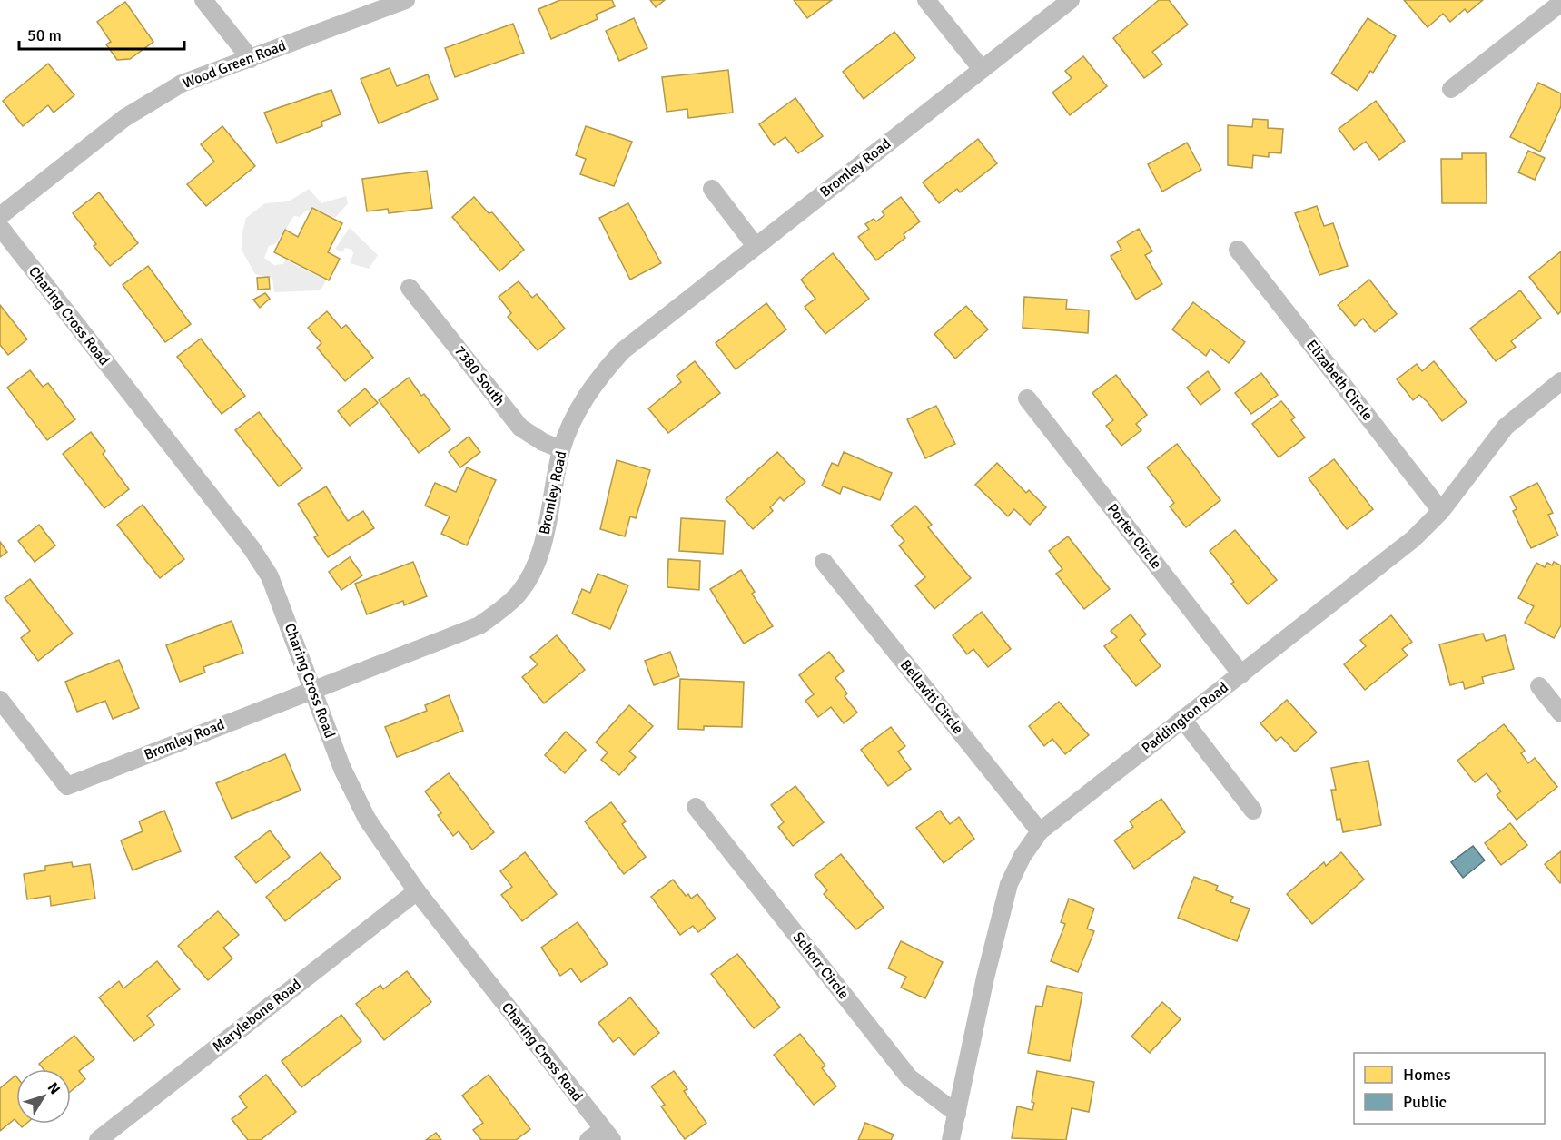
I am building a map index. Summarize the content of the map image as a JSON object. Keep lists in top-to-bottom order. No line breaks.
{"streets":{"street":["Wood Green Road","Bromley Road","Charing Cross Road","7380 South","Elizabeth Circle","Porter Circle","Bellaviti Circle","Paddington Road","Schorr Circle","Marylebone Road"]},"crossings":[["Bromley Road","Charing Cross Road"],["Bromley Road","7380 South"],["Charing Cross Road","Marylebone Road"],["Elizabeth Circle","Paddington Road"],["Porter Circle","Paddington Road"],["Bellaviti Circle","Paddington Road"],["Paddington Road","Schorr Circle"]],"legend":["Homes","Public"],"scale_bar":"50 m","north":"top right"}
